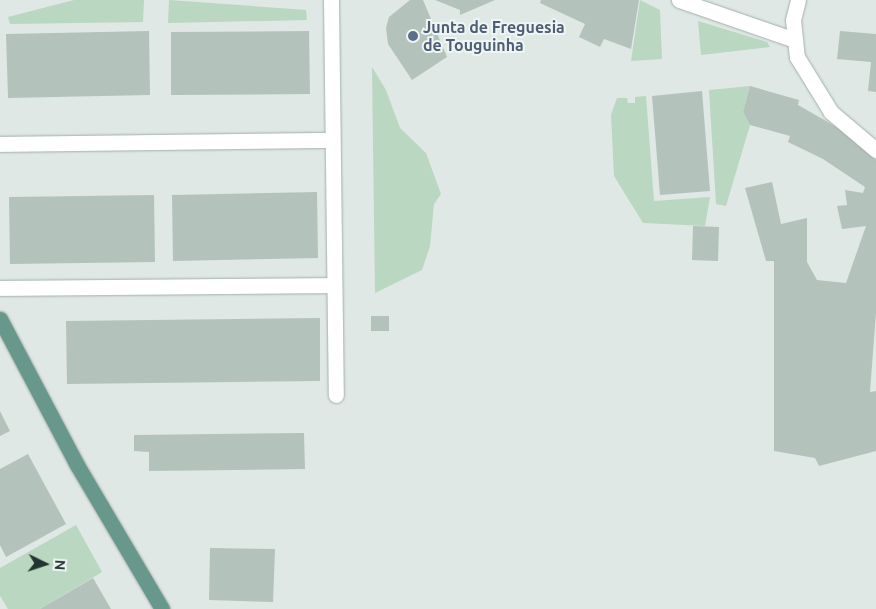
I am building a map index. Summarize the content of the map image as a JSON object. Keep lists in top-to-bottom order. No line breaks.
{"places":["Junta de Freguesia de Touguinha"],"north":"right"}
